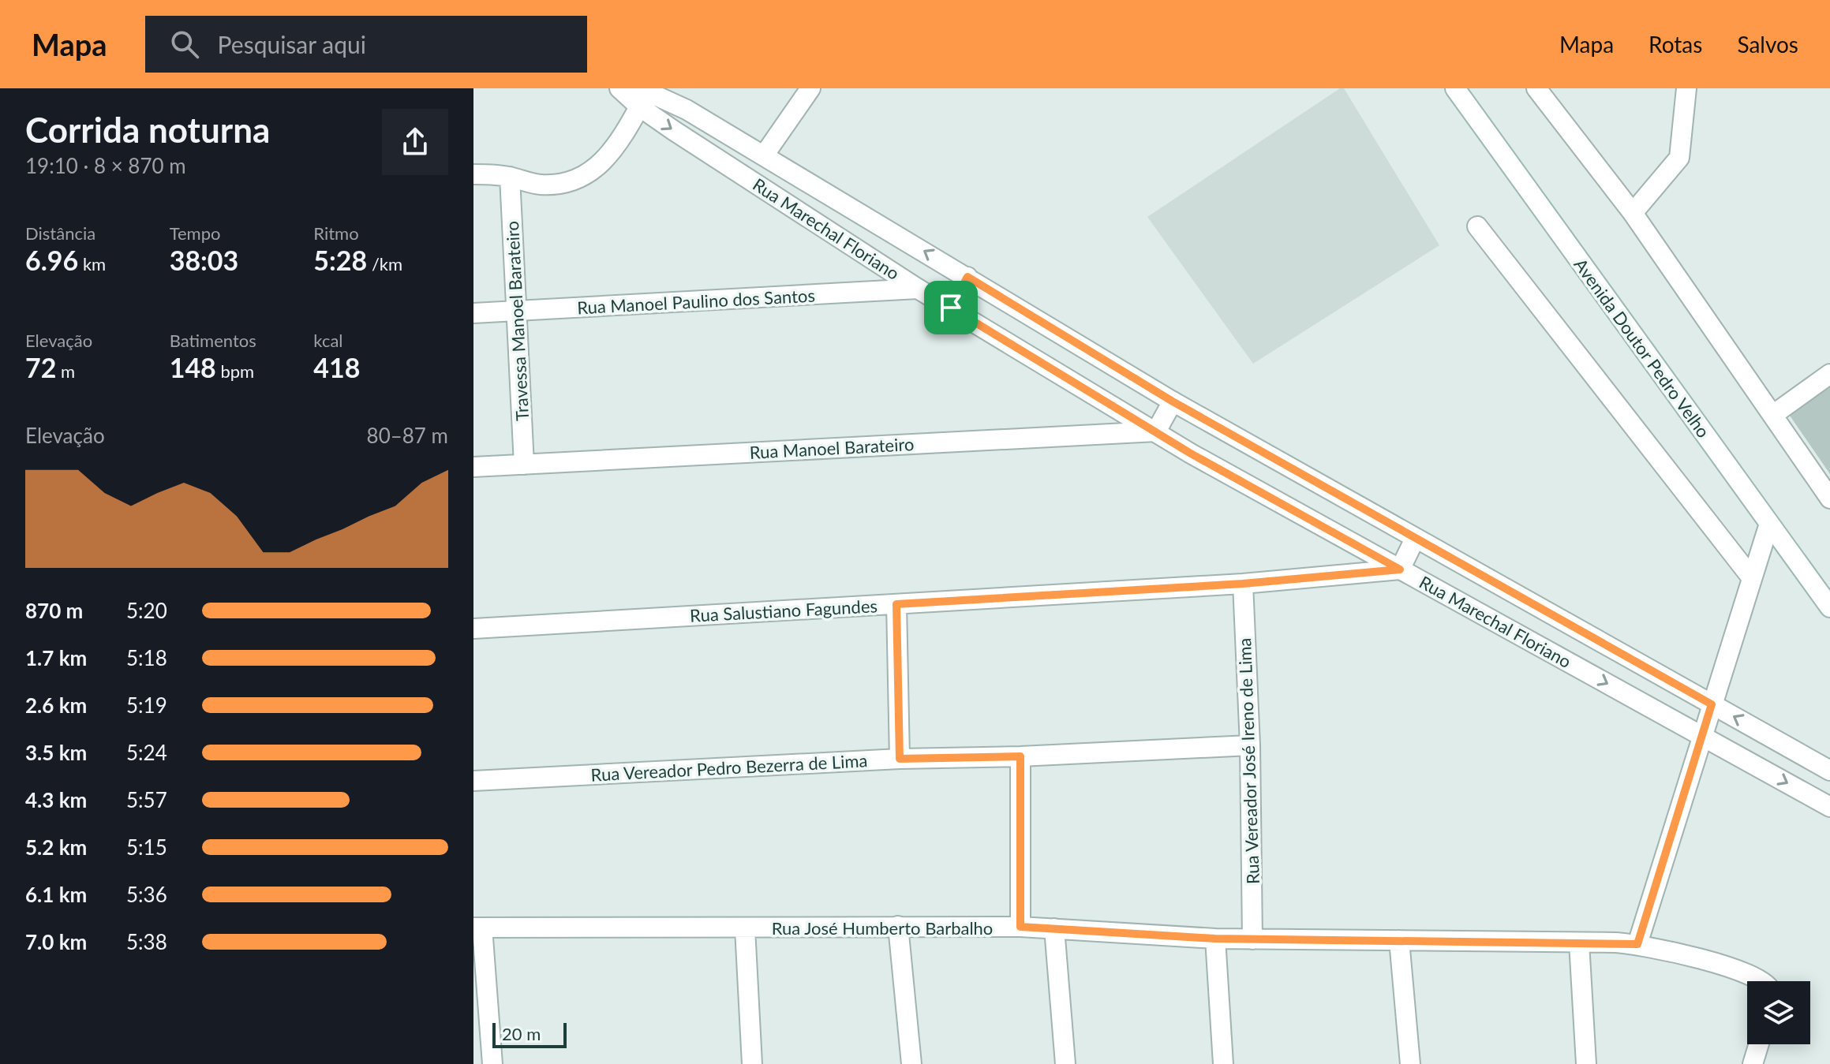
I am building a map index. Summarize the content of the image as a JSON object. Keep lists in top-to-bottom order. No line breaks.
{"streets":{"street":["Rua Marechal Floriano","Rua Manoel Paulino dos Santos","Travessa Manoel Barateiro","Avenida Doutor Pedro Velho","Rua Manoel Barateiro","Rua Salustiano Fagundes","Rua Vereador José Ireno de Lima","Rua Vereador Pedro Bezerra de Lima","Rua José Humberto Barbalho"]},"crossings":[["Rua Marechal Floriano","Rua Manoel Paulino dos Santos"],["Rua Marechal Floriano","Rua Manoel Barateiro"],["Rua Marechal Floriano","Rua Salustiano Fagundes"],["Rua Manoel Paulino dos Santos","Travessa Manoel Barateiro"],["Travessa Manoel Barateiro","Rua Manoel Barateiro"],["Rua Salustiano Fagundes","Rua Vereador José Ireno de Lima"],["Rua Vereador José Ireno de Lima","Rua Vereador Pedro Bezerra de Lima"],["Rua Vereador José Ireno de Lima","Rua José Humberto Barbalho"]],"scale_bar":"20 m","page":{"header":"Mapa","search":"Pesquisar aqui","nav":["Mapa","Rotas","Salvos"],"heading":["Corrida noturna","19:10 · 8 × 870 m"],"stats":[["Distância","6.96 km"],["Tempo","38:03"],["Ritmo","5:28 /km"],["Elevação","72 m"],["Batimentos","148 bpm"],["kcal","418"]],"chart":["Elevação","80–87 m"],"list":[{"name":"870 m","note":"5:20"},{"name":"1.7 km","note":"5:18"},{"name":"2.6 km","note":"5:19"},{"name":"3.5 km","note":"5:24"},{"name":"4.3 km","note":"5:57"},{"name":"5.2 km","note":"5:15"},{"name":"6.1 km","note":"5:36"},{"name":"7.0 km","note":"5:38"}],"scale":"20 m"}}
